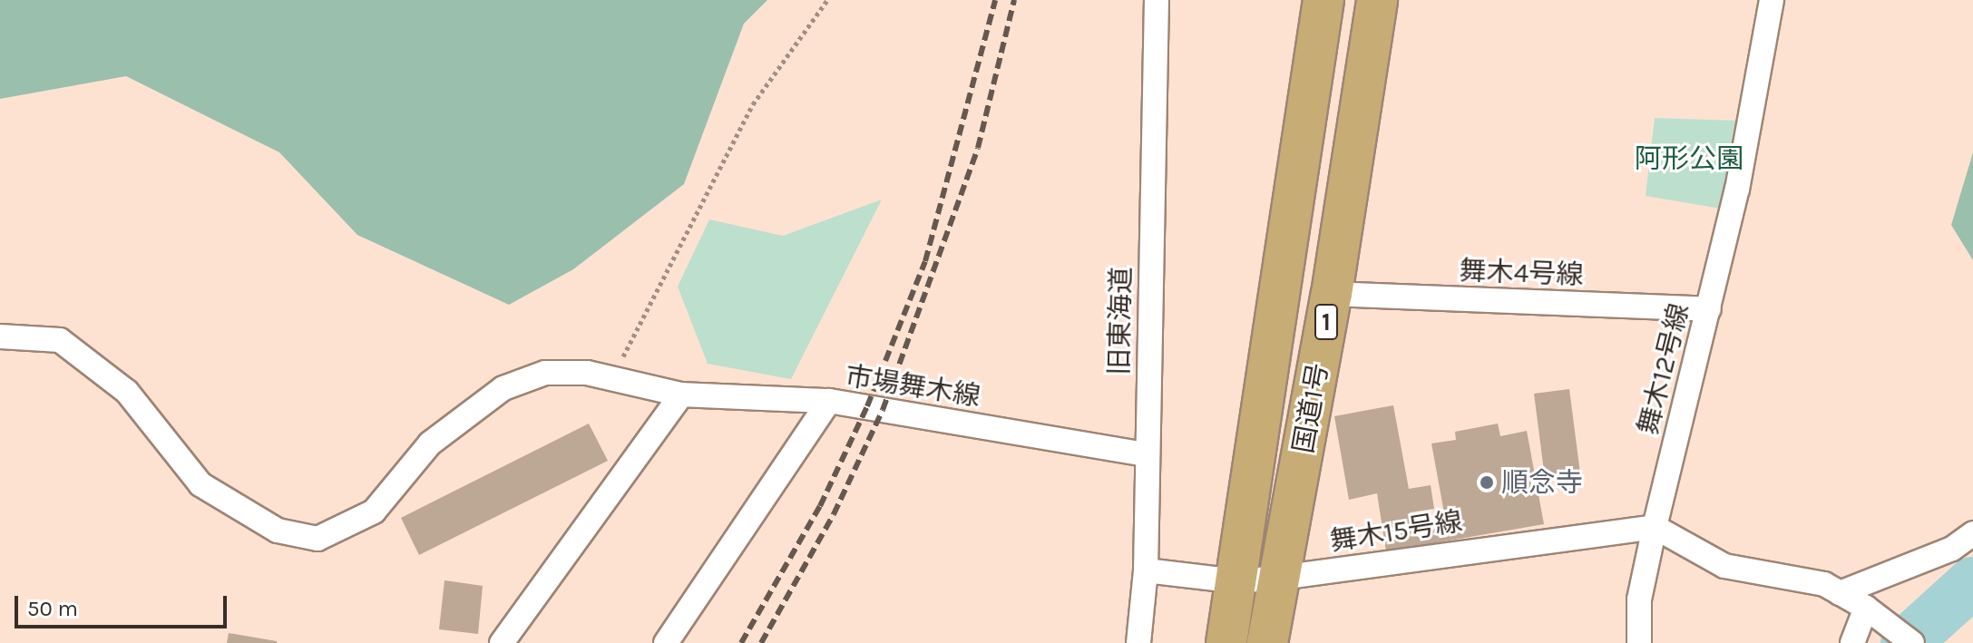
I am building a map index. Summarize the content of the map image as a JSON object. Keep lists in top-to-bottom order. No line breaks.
{"streets":{"highway":["1","国道1号"],"street":["舞木4号線","旧東海道","舞木12号線","市場舞木線","舞木15号線"]},"crossings":[["舞木4号線","舞木12号線"],["舞木4号線","国道1号"],["旧東海道","市場舞木線"],["旧東海道","舞木15号線"],["舞木12号線","舞木15号線"],["国道1号","舞木15号線"]],"parks":["阿形公園"],"places":["順念寺"],"scale_bar":"50 m"}
